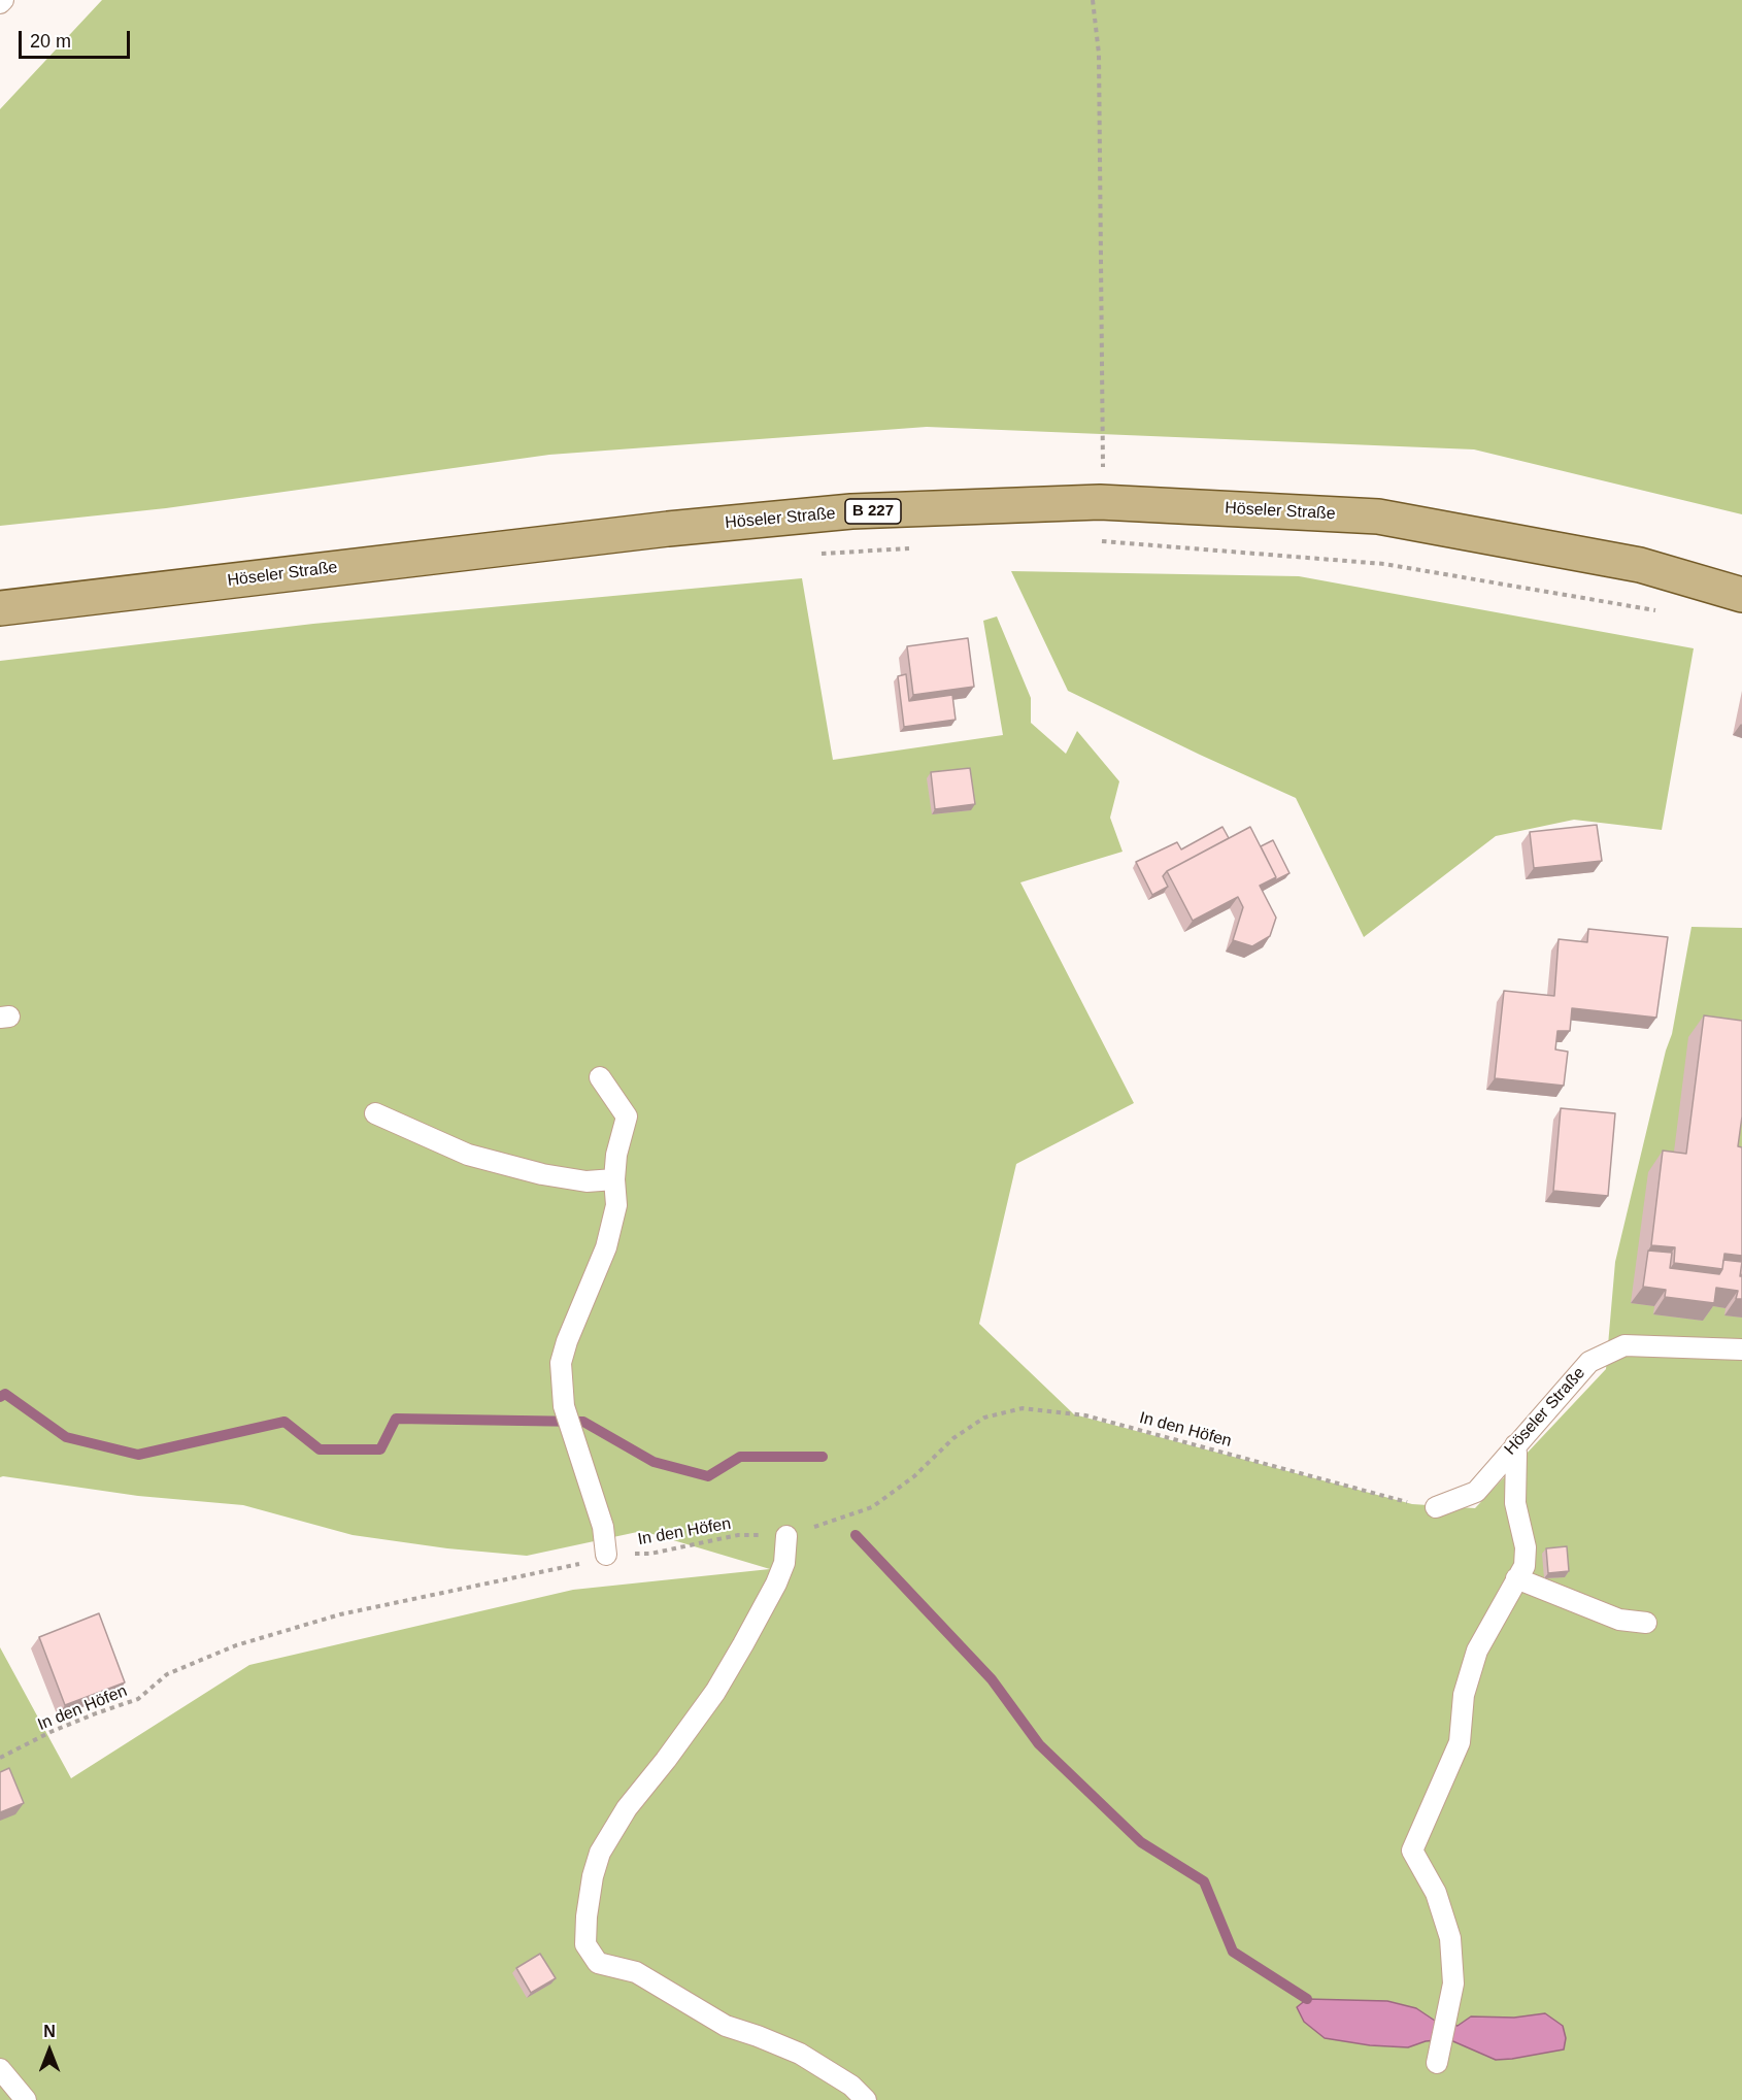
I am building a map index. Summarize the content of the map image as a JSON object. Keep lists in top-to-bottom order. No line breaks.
{"streets":{"main road":["B 227","Höseler Straße"],"path":["In den Höfen"]},"crossings":[["Höseler Straße","In den Höfen"]],"scale_bar":"20 m","north":"top"}
